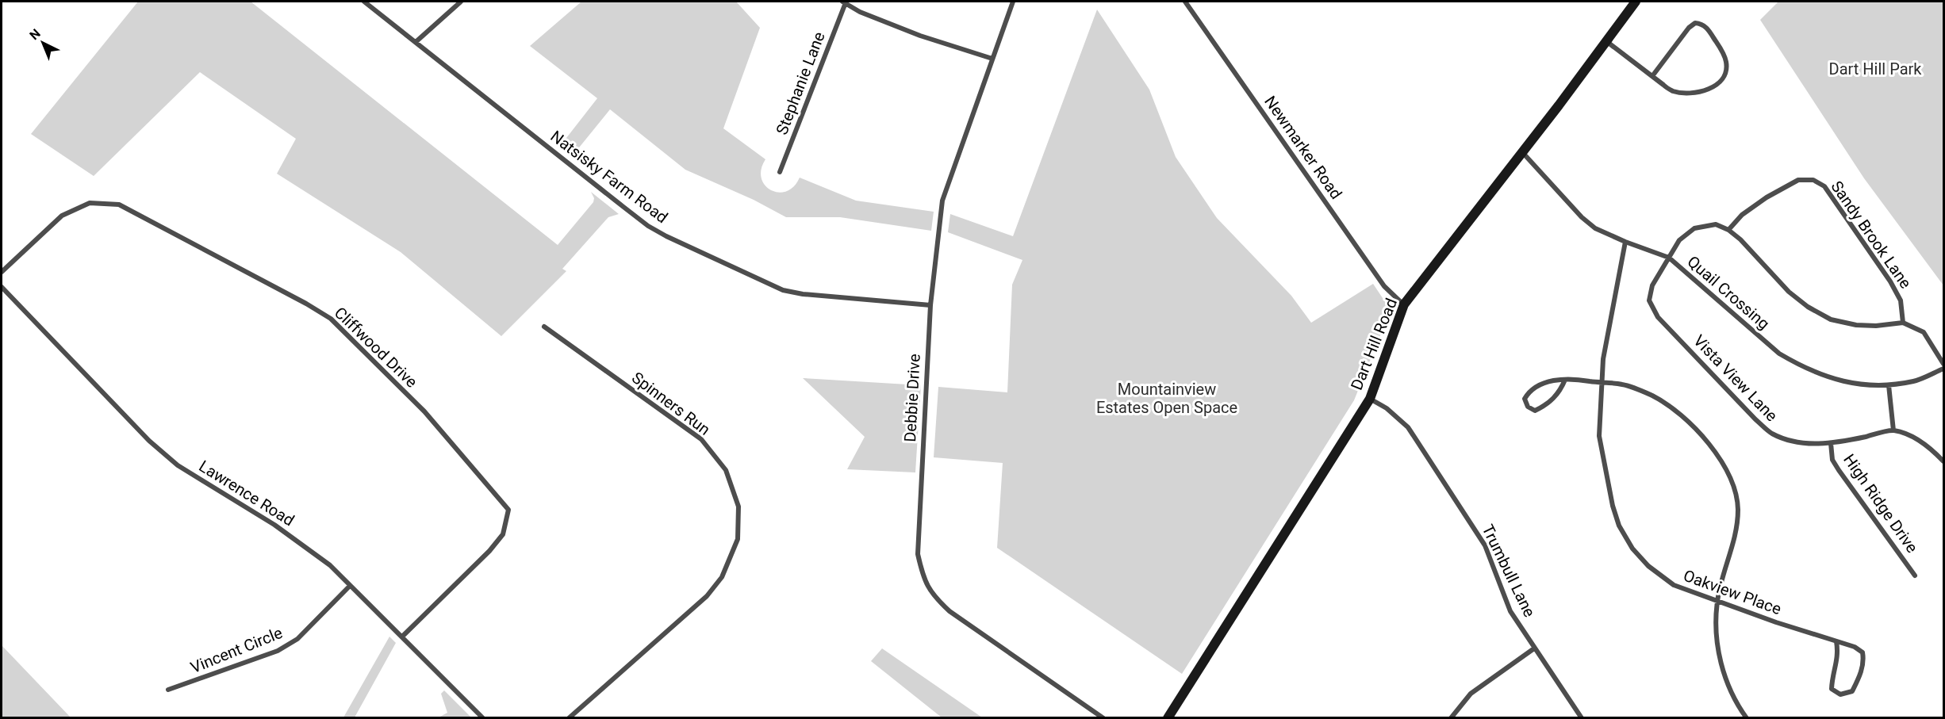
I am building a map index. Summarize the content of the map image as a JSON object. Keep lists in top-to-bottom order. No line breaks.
{"streets":{"main road":["Dart Hill Road"],"street":["Stephanie Lane","Newmarker Road","Natsisky Farm Road","Sandy Brook Lane","Quail Crossing","Cliffwood Drive","Vista View Lane","Debbie Drive","Spinners Run","Lawrence Road","High Ridge Drive","Trumbull Lane","Oakview Place","Vincent Circle"]},"crossings":[["Newmarker Road","Dart Hill Road"],["Natsisky Farm Road","Debbie Drive"],["Quail Crossing","Dart Hill Road"],["Quail Crossing","Vista View Lane"],["Quail Crossing","Oakview Place"],["Dart Hill Road","Trumbull Lane"],["Cliffwood Drive","Lawrence Road"],["Vista View Lane","High Ridge Drive"],["Lawrence Road","Vincent Circle"]],"parks":["Dart Hill Park","Mountainview Estates Open Space"],"north":"top left"}
